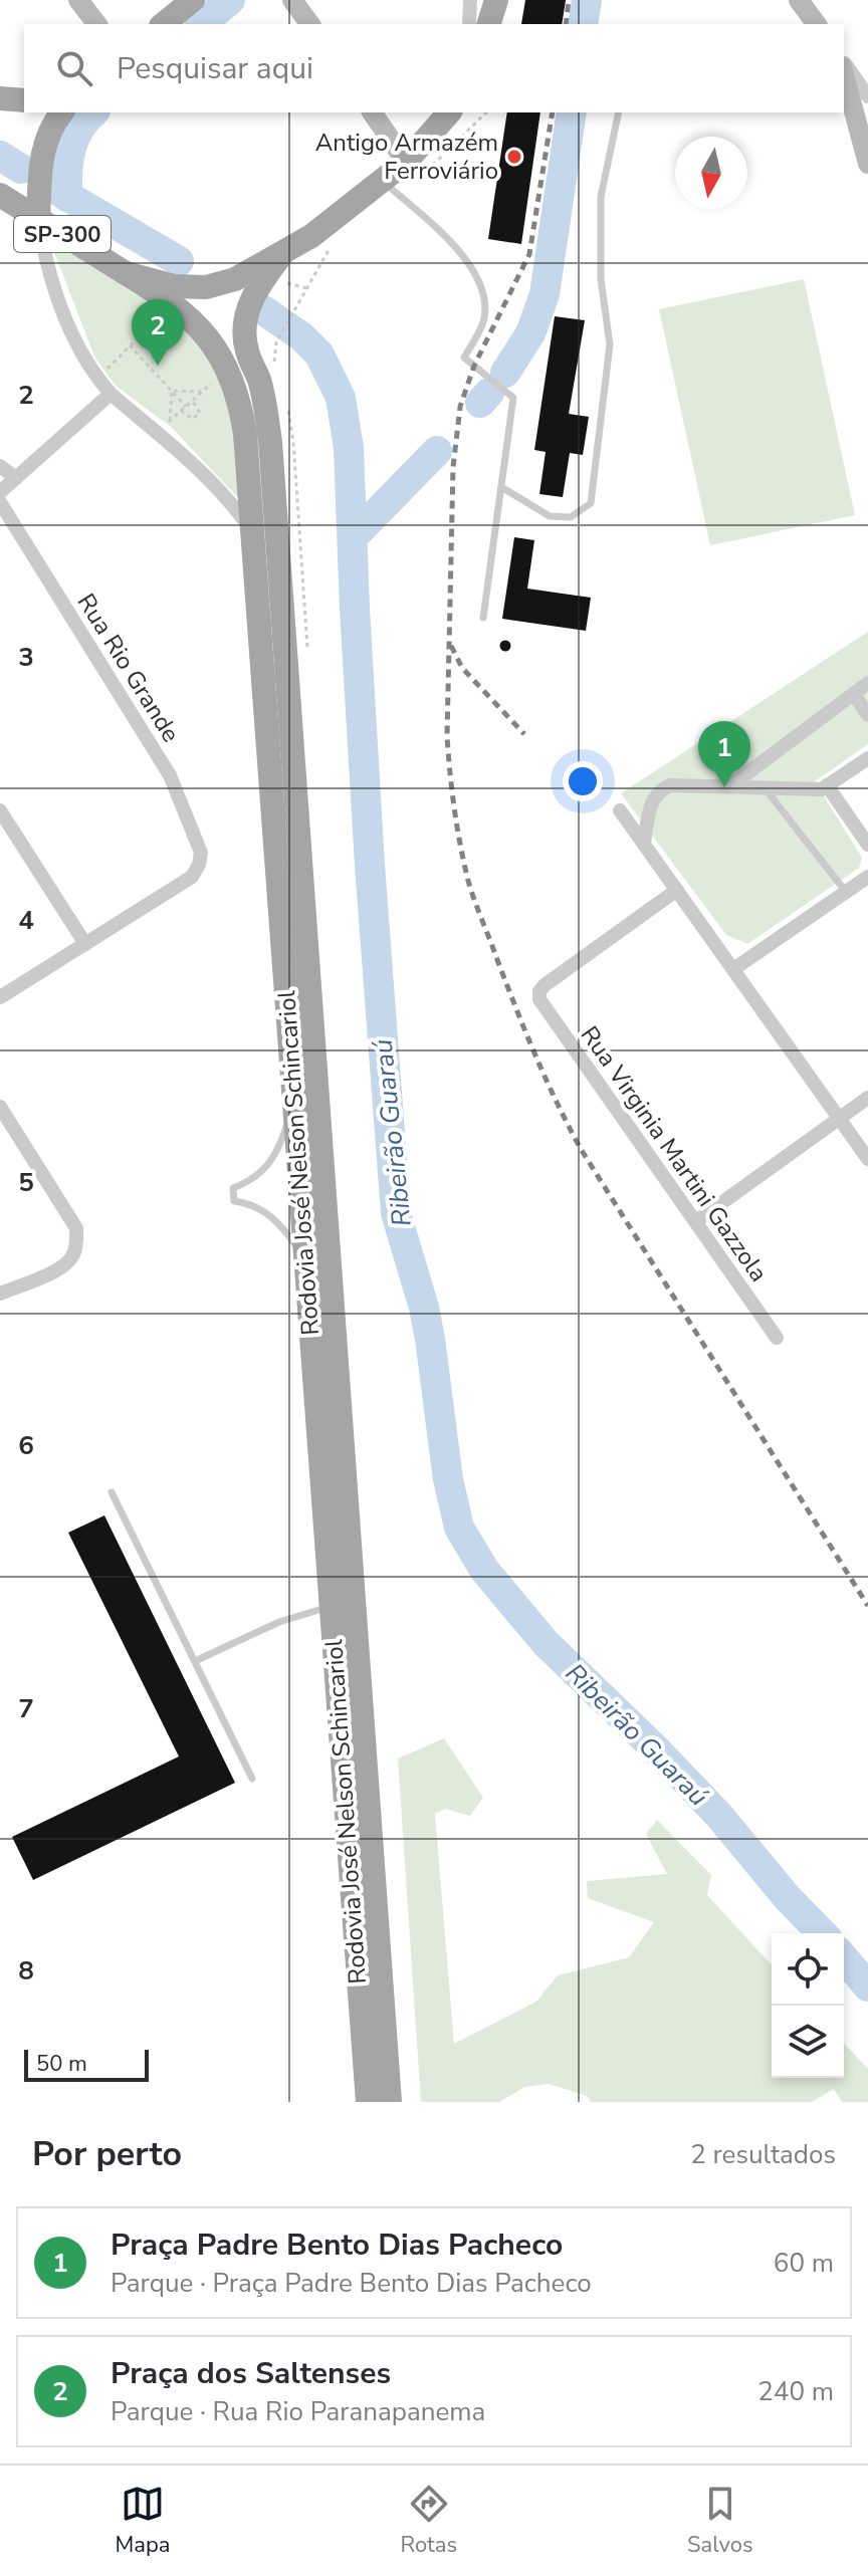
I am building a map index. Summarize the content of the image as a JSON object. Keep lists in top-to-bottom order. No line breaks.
{"streets":{"main road":["SP-300","Rodovia José Nelson Schincariol"],"street":["Rua Rio Grande","Rua Virginia Martini Gazzola"]},"crossings":[["SP-300","Rodovia José Nelson Schincariol"]],"water":["Ribeirão Guaraú"],"places":["Antigo Armazém Ferroviário"],"scale_bar":"50 m","north":"bottom","page":{"search":"Pesquisar aqui","pins":["2","1"],"scale":"50 m","heading":["Por perto","2 resultados"],"list":[{"mark":"1","name":"Praça Padre Bento Dias Pacheco","note":"Parque · Praça Padre Bento Dias Pacheco","value":"60 m"},{"mark":"2","name":"Praça dos Saltenses","note":"Parque · Rua Rio Paranapanema","value":"240 m"}],"nav":["Mapa","Rotas","Salvos"]},"grid":{"rows":["2","3","4","5","6","7","8"]}}
